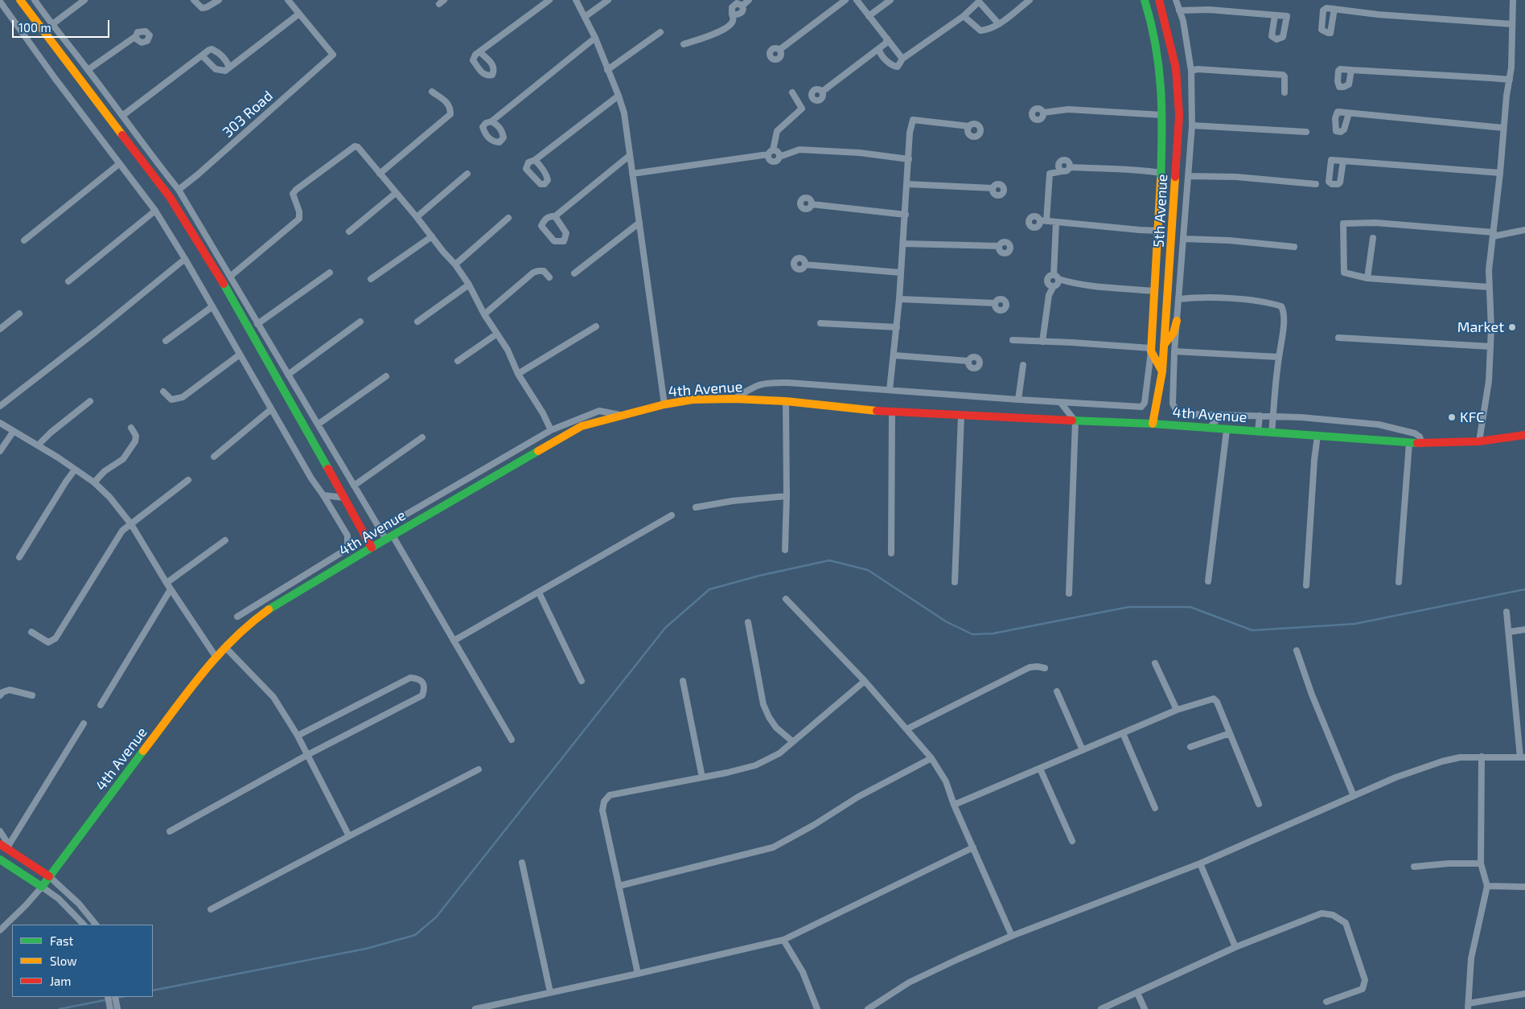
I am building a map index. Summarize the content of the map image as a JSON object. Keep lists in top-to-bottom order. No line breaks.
{"streets":{"main road":["5th Avenue","4th Avenue"],"street":["303 Road"]},"crossings":[["5th Avenue","4th Avenue"]],"places":["Market","KFC"],"legend":["Fast","Slow","Jam"],"scale_bar":"100 m"}
